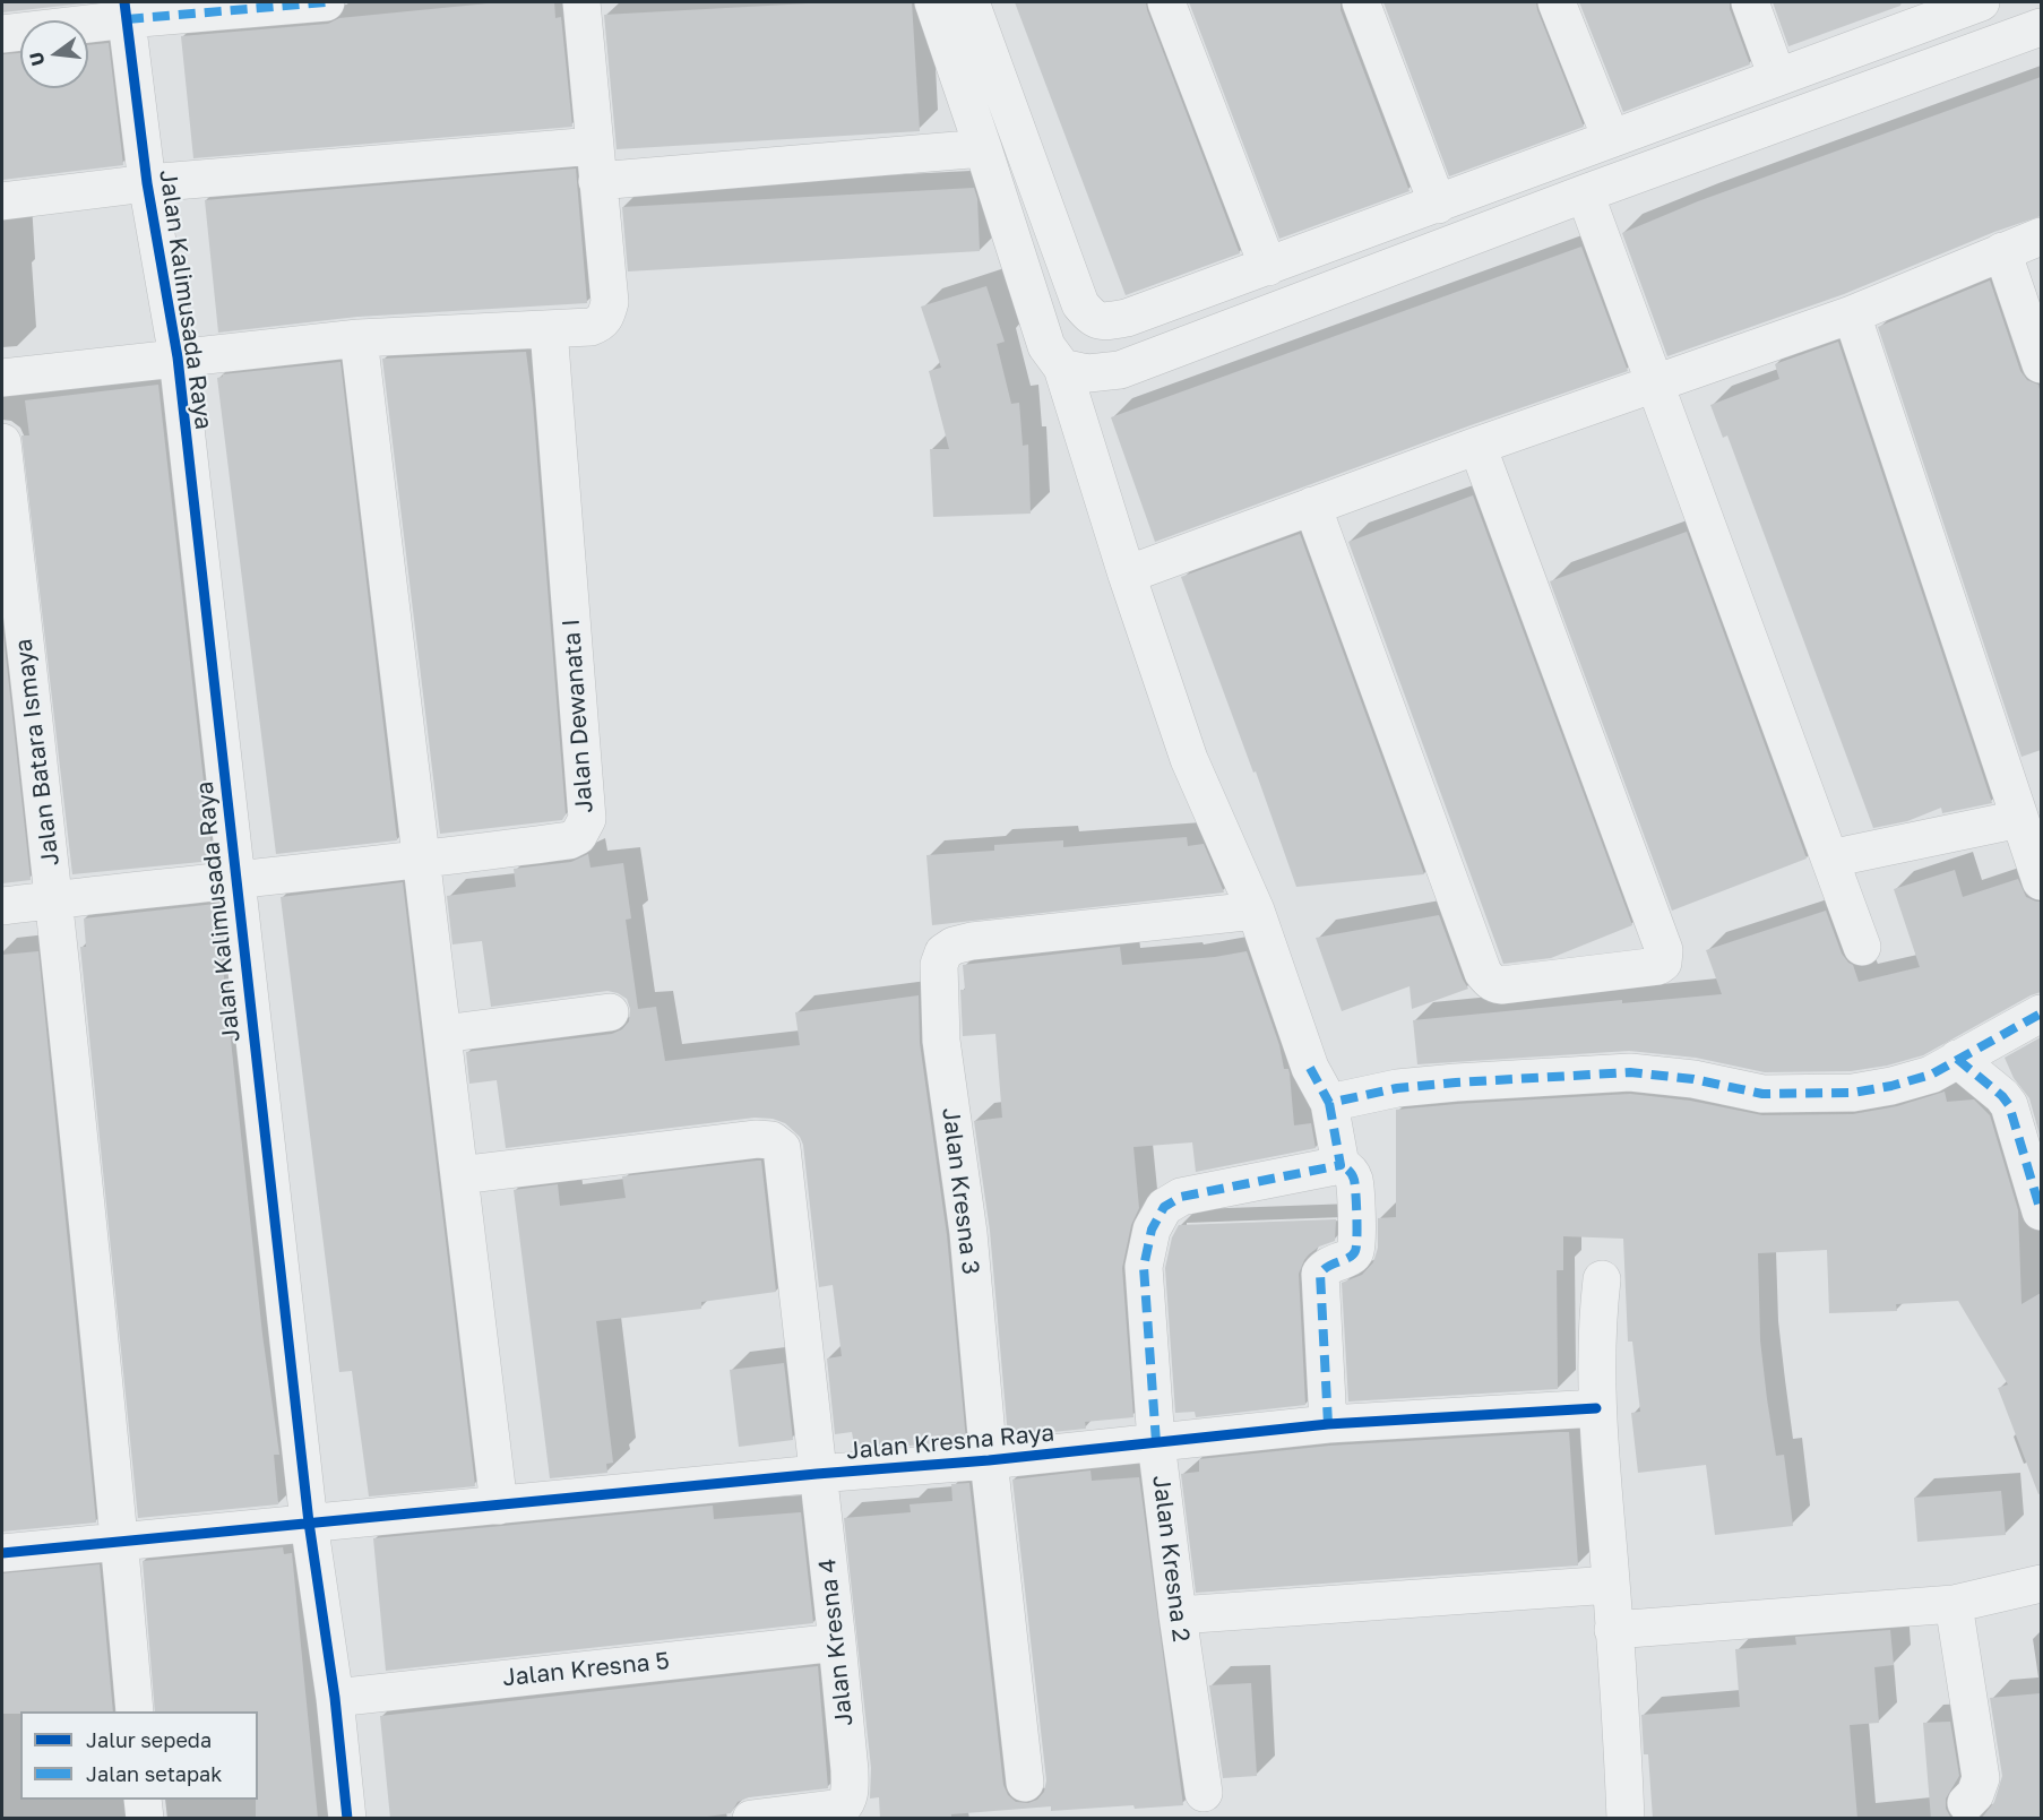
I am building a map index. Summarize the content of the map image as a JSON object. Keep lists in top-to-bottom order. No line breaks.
{"streets":{"street":["Jalan Kalimusada Raya","Jalan Dewanata I","Jalan Batara Ismaya","Jalan Kresna 3","Jalan Kresna Raya","Jalan Kresna 2","Jalan Kresna 4","Jalan Kresna 5"]},"crossings":[["Jalan Kalimusada Raya","Jalan Dewanata I"],["Jalan Kalimusada Raya","Jalan Kresna Raya"],["Jalan Kalimusada Raya","Jalan Kresna 5"],["Jalan Dewanata I","Jalan Batara Ismaya"],["Jalan Batara Ismaya","Jalan Kresna Raya"],["Jalan Kresna 3","Jalan Kresna Raya"],["Jalan Kresna Raya","Jalan Kresna 2"],["Jalan Kresna Raya","Jalan Kresna 4"],["Jalan Kresna 4","Jalan Kresna 5"]],"legend":["Jalur sepeda","Jalan setapak"],"north":"left"}
